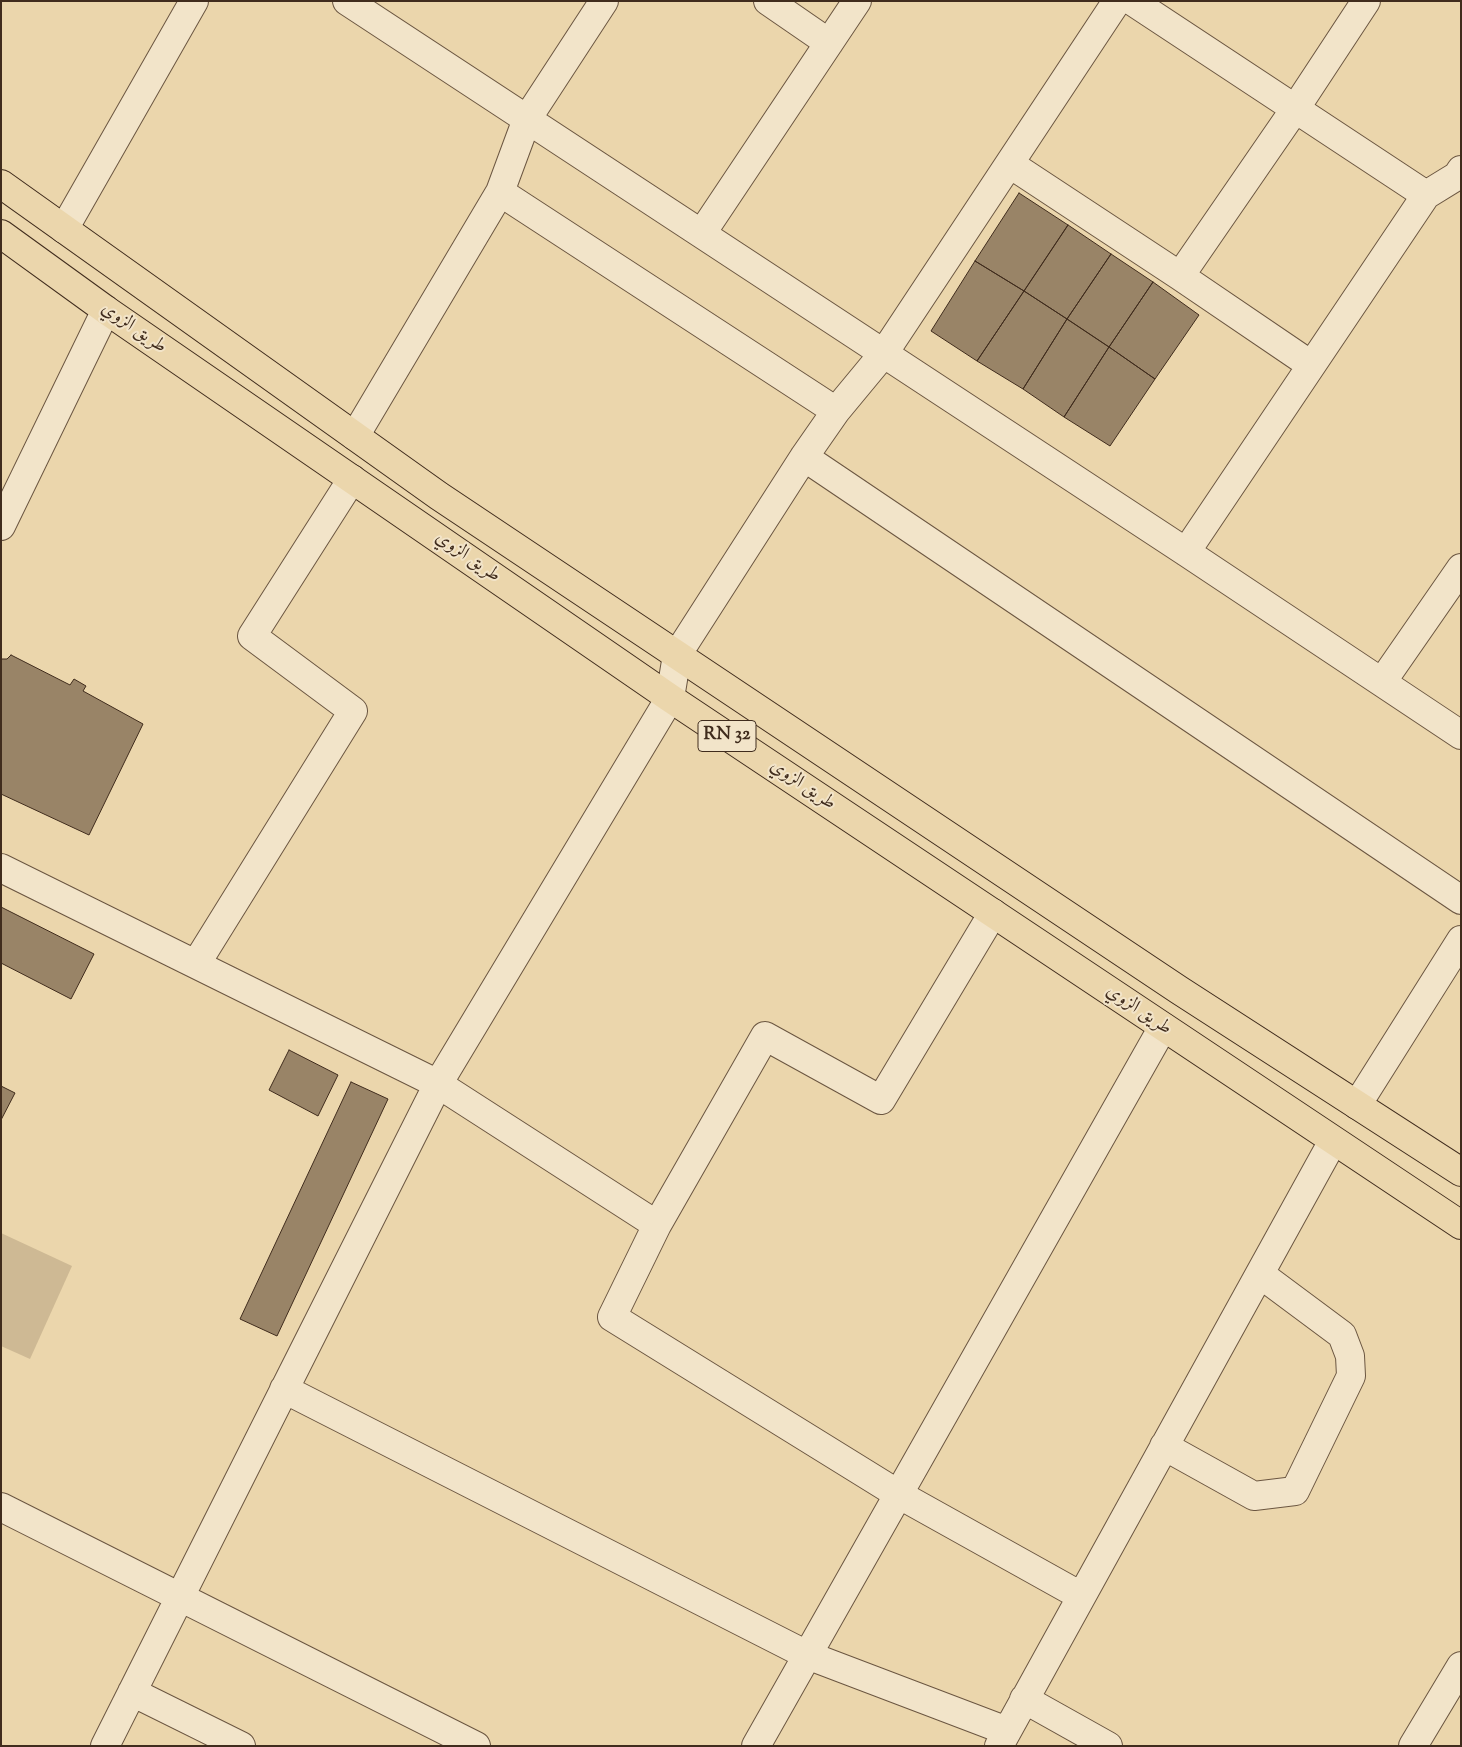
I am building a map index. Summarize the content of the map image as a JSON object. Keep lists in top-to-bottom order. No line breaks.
{"streets":{"main road":["طريق الزوي","RN 32"]}}
